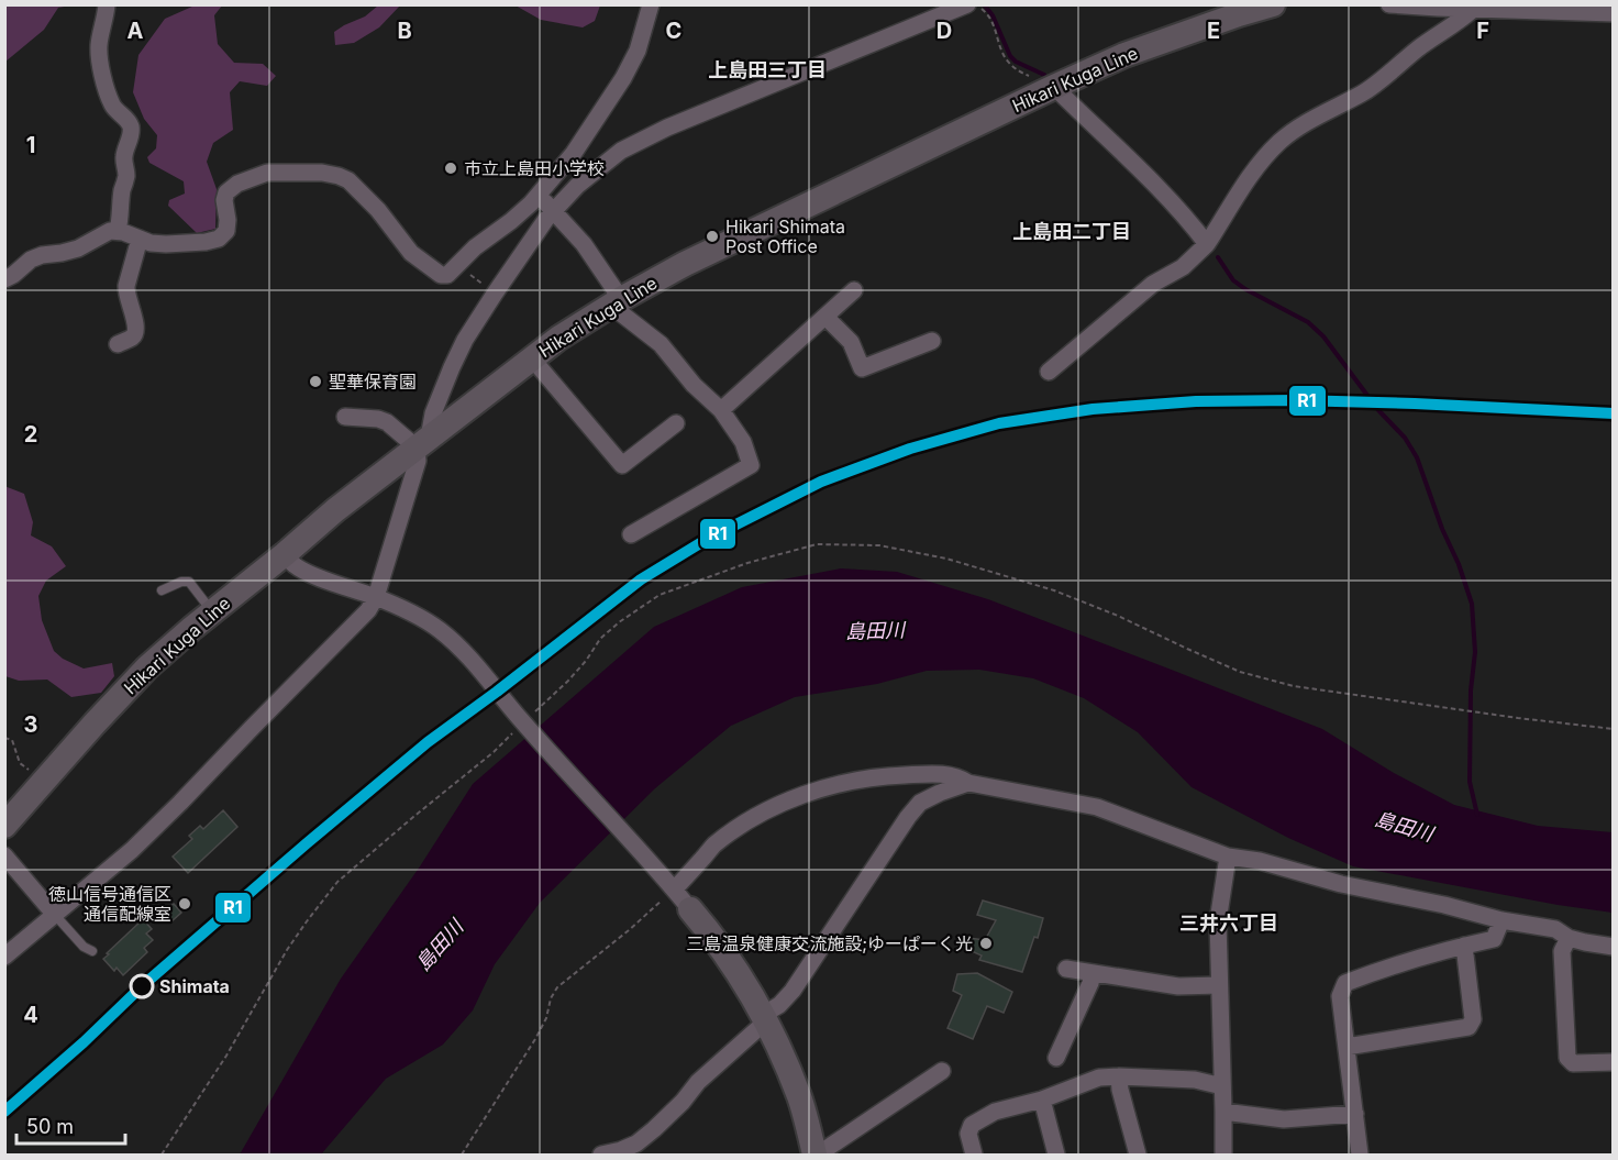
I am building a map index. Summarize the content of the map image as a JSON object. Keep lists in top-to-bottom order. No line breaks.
{"streets":{"main road":["Hikari Kuga Line"]},"districts":["上島田三丁目","上島田二丁目","三井六丁目"],"water":["島田川"],"places":["市立上島田小学校","Hikari Shimata Post Office","聖華保育園","徳山信号通信区 通信配線室","三島温泉健康交流施設;ゆーぱーく光","Shimata"],"lines":["transit line R1"],"scale_bar":"50 m","grid":{"columns":["A","B","C","D","E","F"],"rows":["1","2","3","4"]}}
